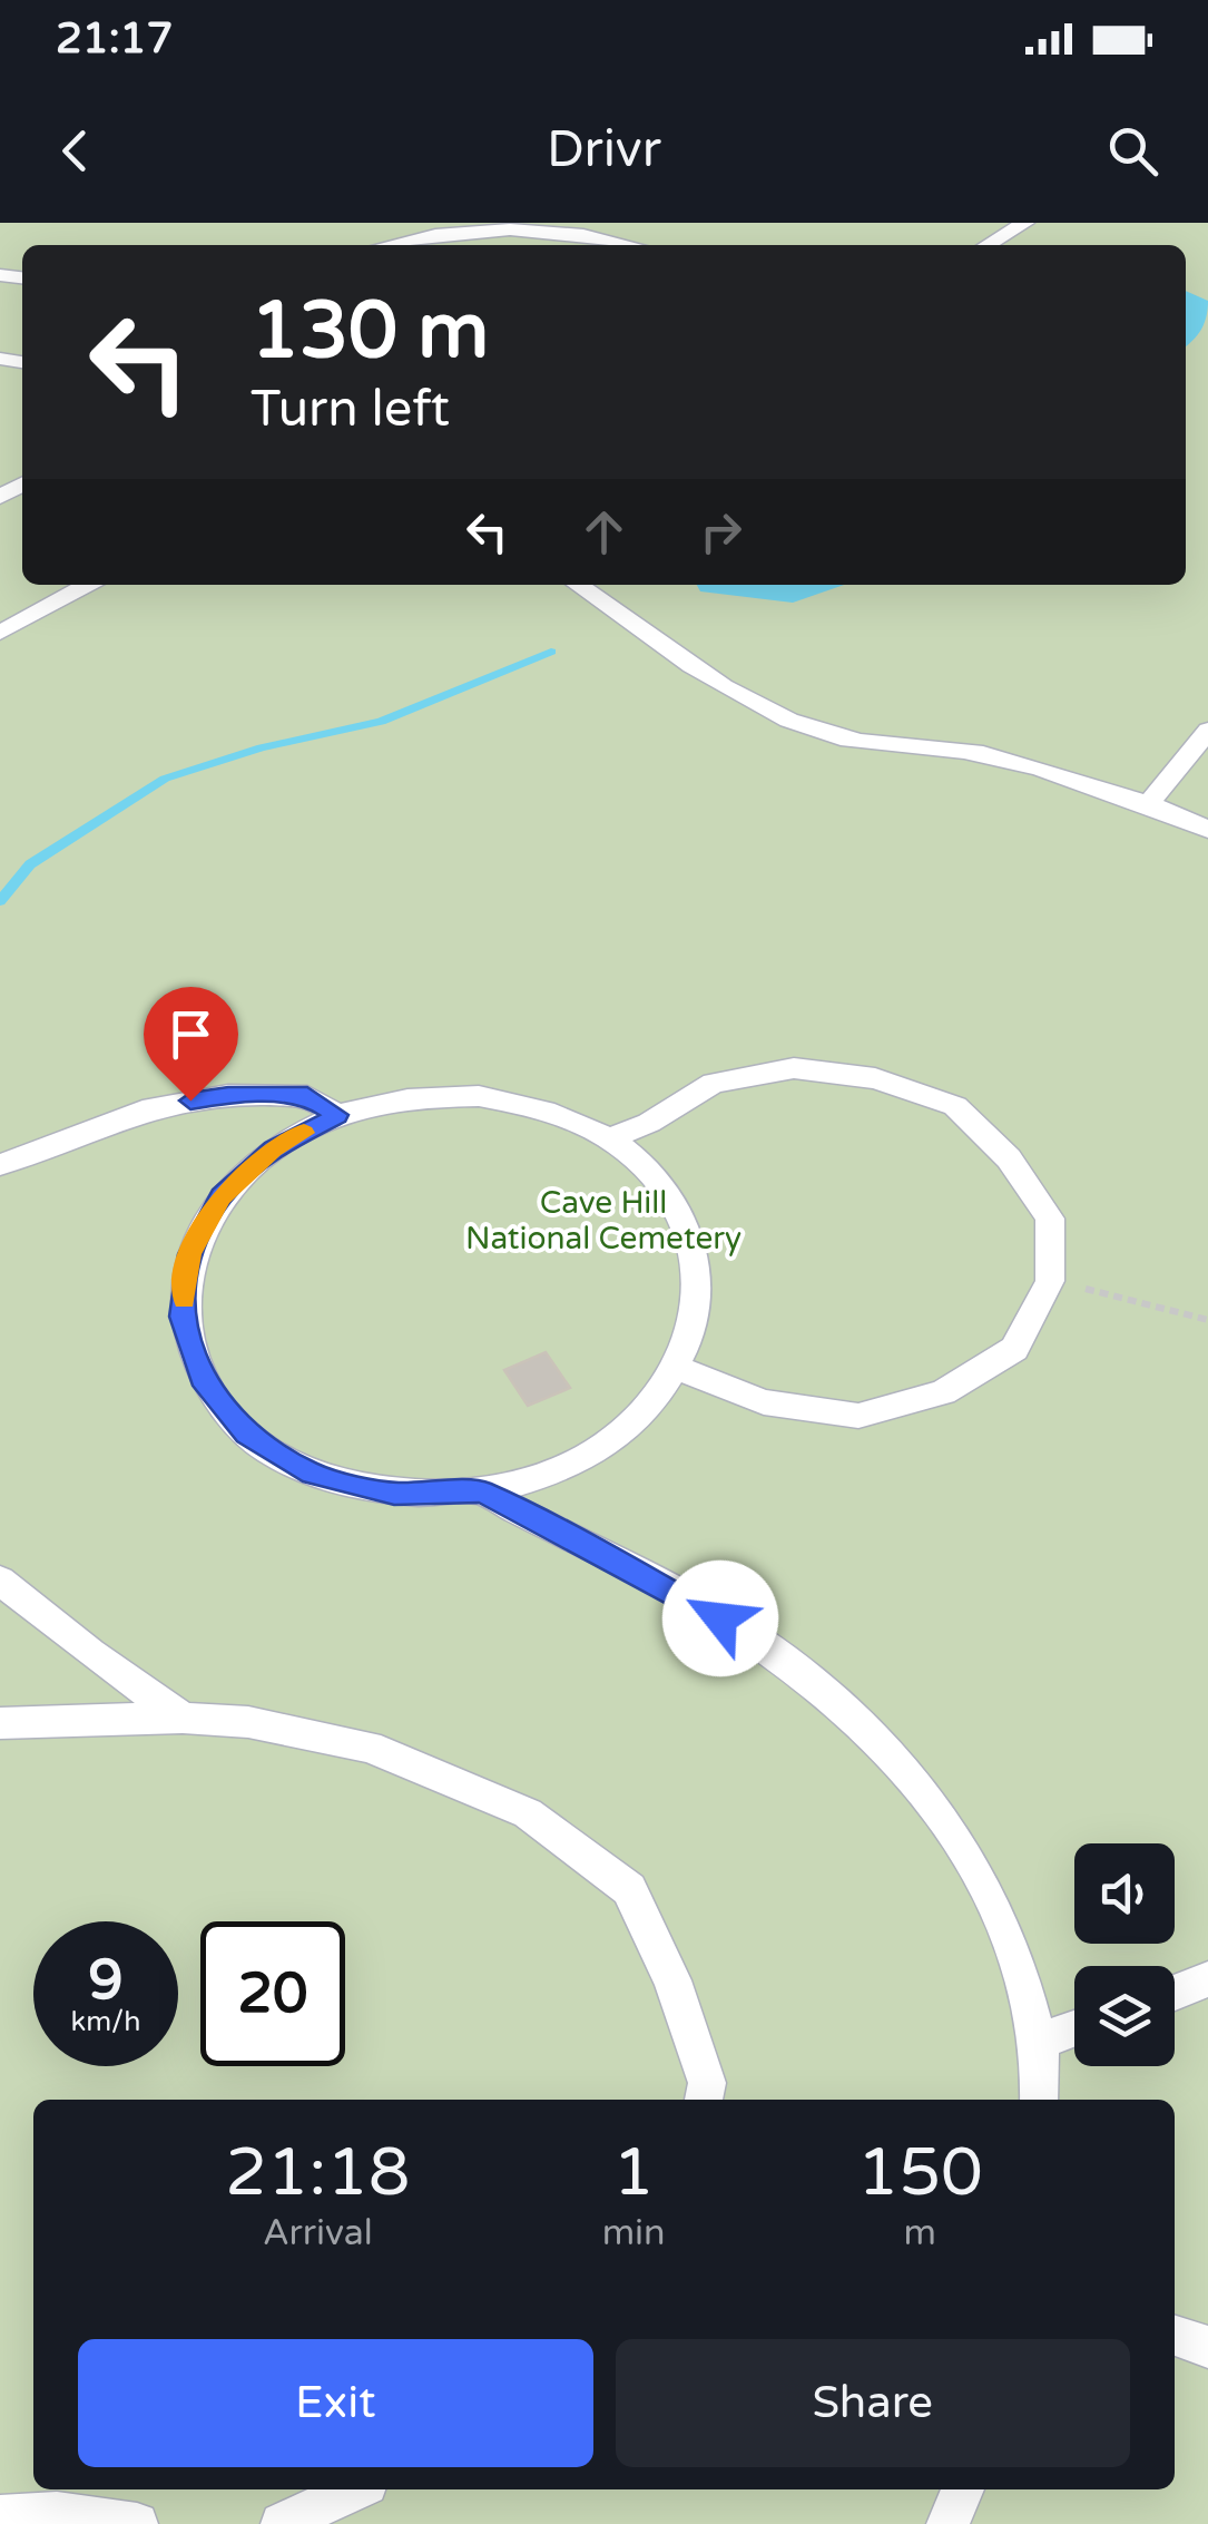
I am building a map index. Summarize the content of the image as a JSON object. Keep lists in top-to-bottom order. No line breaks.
{"parks":["Cave Hill National Cemetery"],"page":{"status":"21:17","header":"Drivr","turn":["130 m","Turn left"],"speed":"9 km/h","limit":"20","eta":["21:18","Arrival","1","min","150","m"],"buttons":["Exit","Share"]}}
